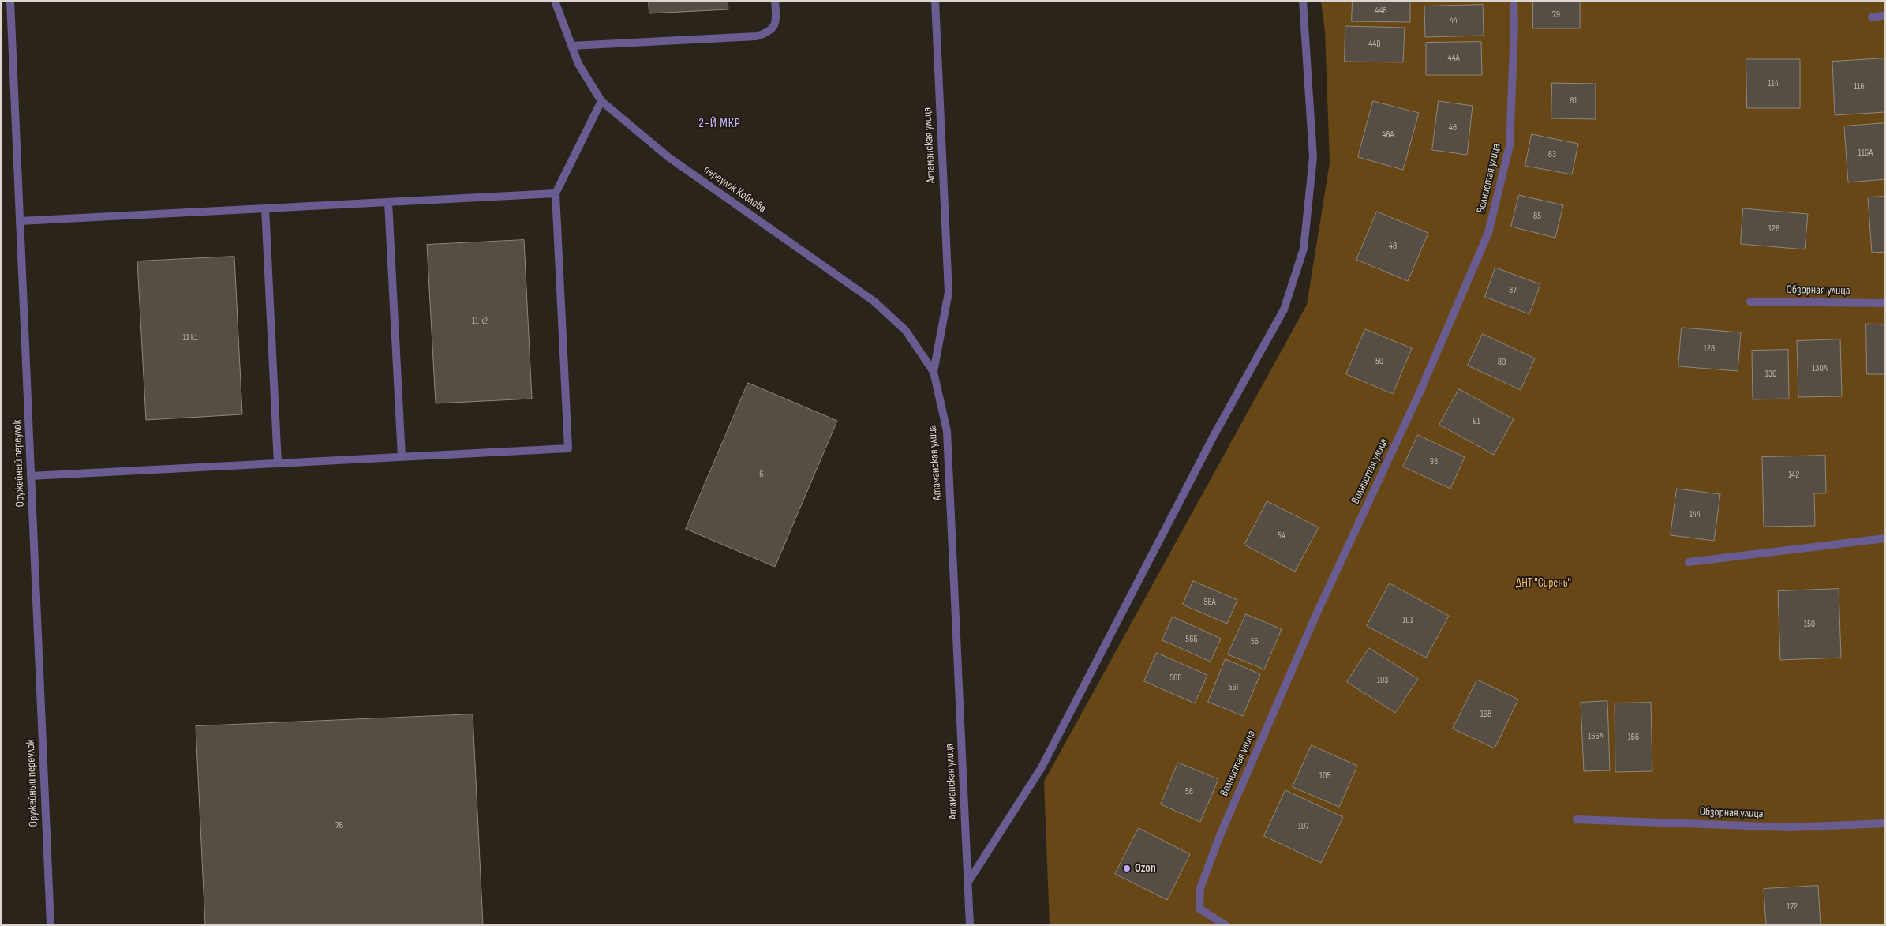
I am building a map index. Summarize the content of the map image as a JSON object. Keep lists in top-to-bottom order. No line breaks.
{"streets":{"street":["Атаманская улица","Волнистая улица","переулок Коблова","Обзорная улица","Оружейный переулок"]},"crossings":[["Атаманская улица","переулок Коблова"]],"districts":["2-Й МКР"],"parks":["ДНТ \"Сирень\""],"places":["Ozon"],"house_numbers":["44Б","79","44","44В","44А","114","116","81","46","46А","116А","83","85","126","48","87","11 к2","11 к1","128","50","89","130А","130","91","93","6","142","144","54","56А","101","150","56Б","56","56В","103","56Г","168","166А","166","105","58","76","107","172"]}
